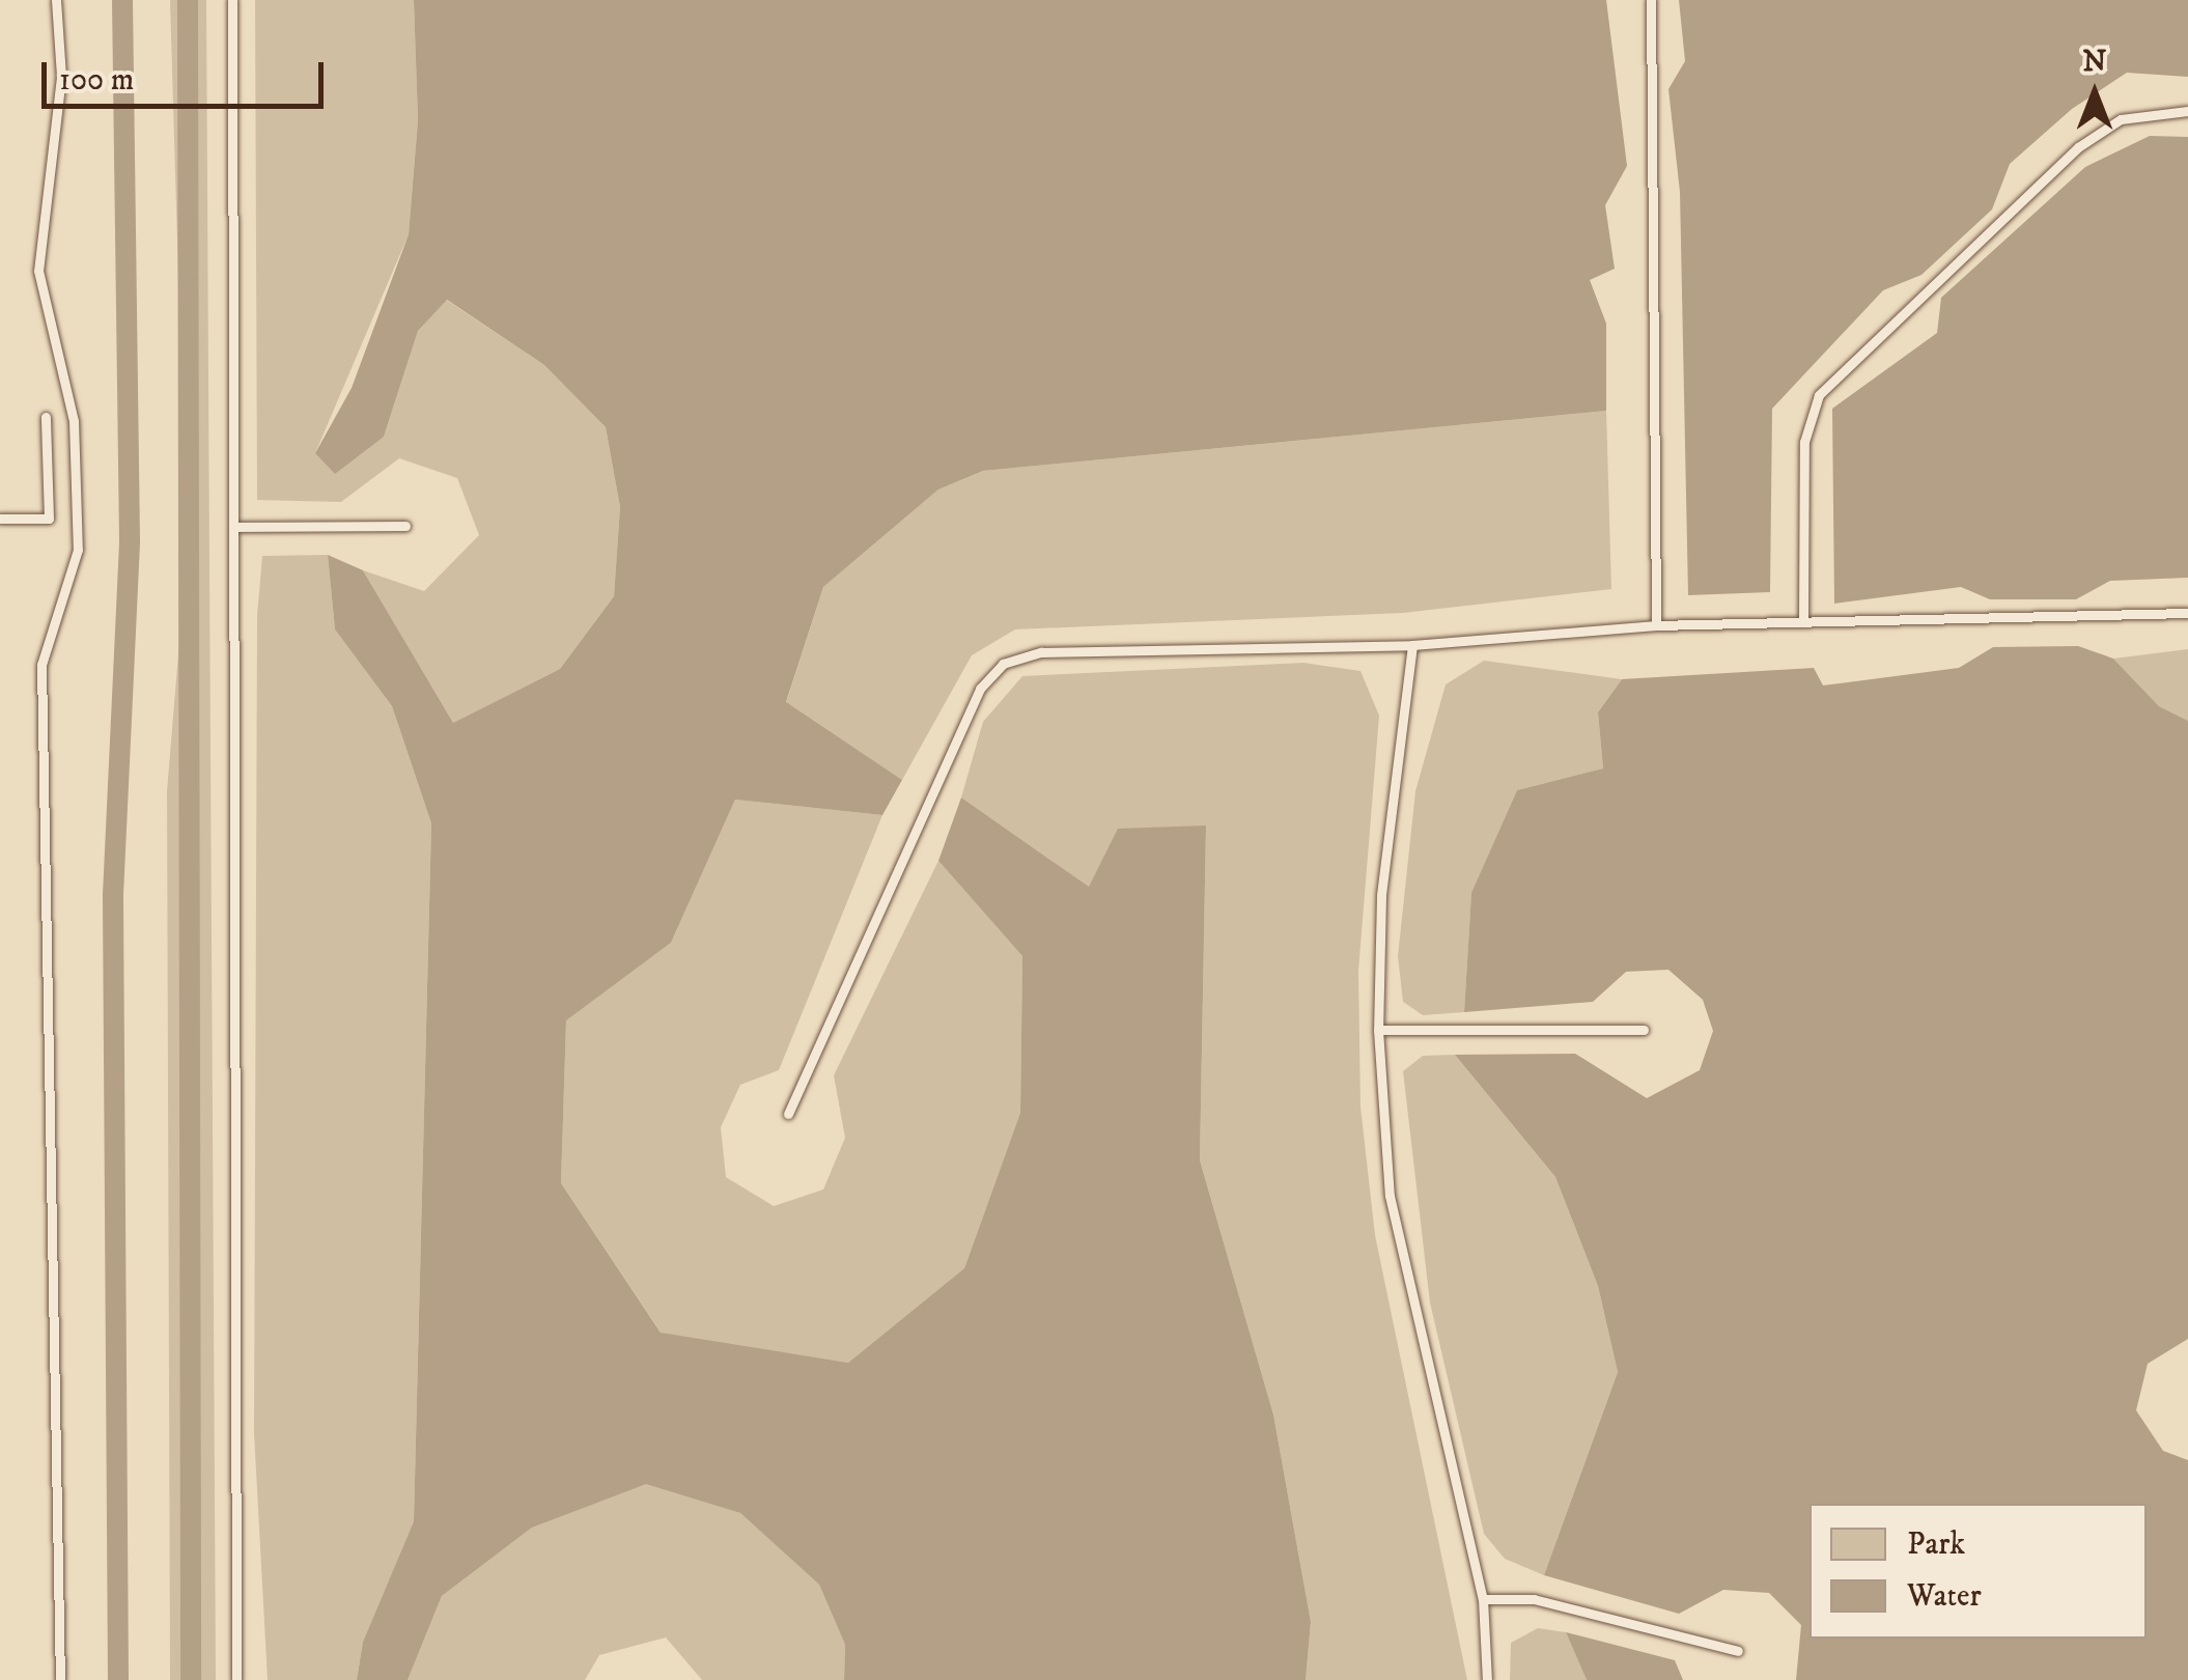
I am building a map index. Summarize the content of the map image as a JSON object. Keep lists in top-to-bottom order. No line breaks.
{"legend":["Park","Water"],"scale_bar":"100 m","north":"top"}
